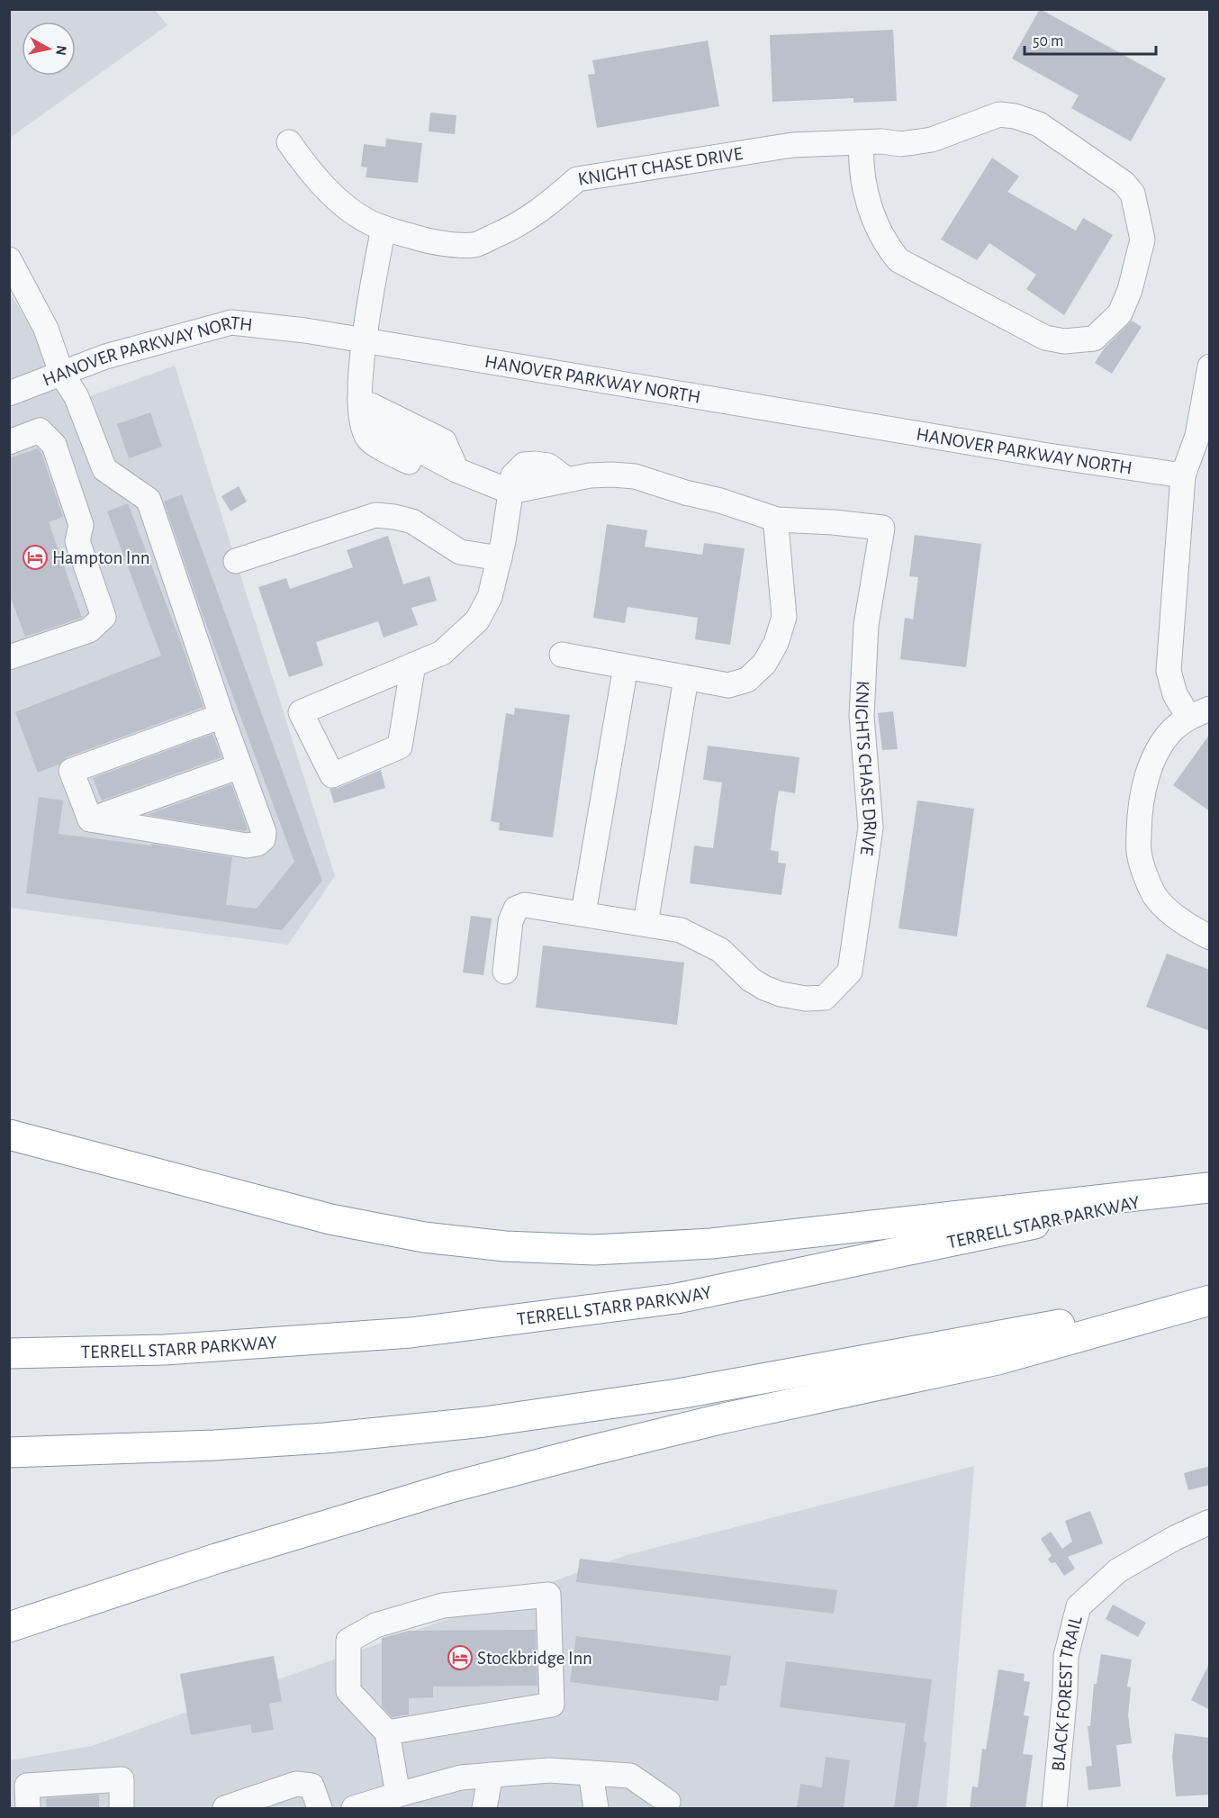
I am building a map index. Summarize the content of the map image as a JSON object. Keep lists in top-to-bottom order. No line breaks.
{"streets":{"highway":["TERRELL STARR PARKWAY"],"street":["KNIGHT CHASE DRIVE","HANOVER PARKWAY NORTH","KNIGHTS CHASE DRIVE","BLACK FOREST TRAIL"]},"places":{"hotel":["Hampton Inn","Stockbridge Inn"]},"scale_bar":"50 m","north":"right"}
